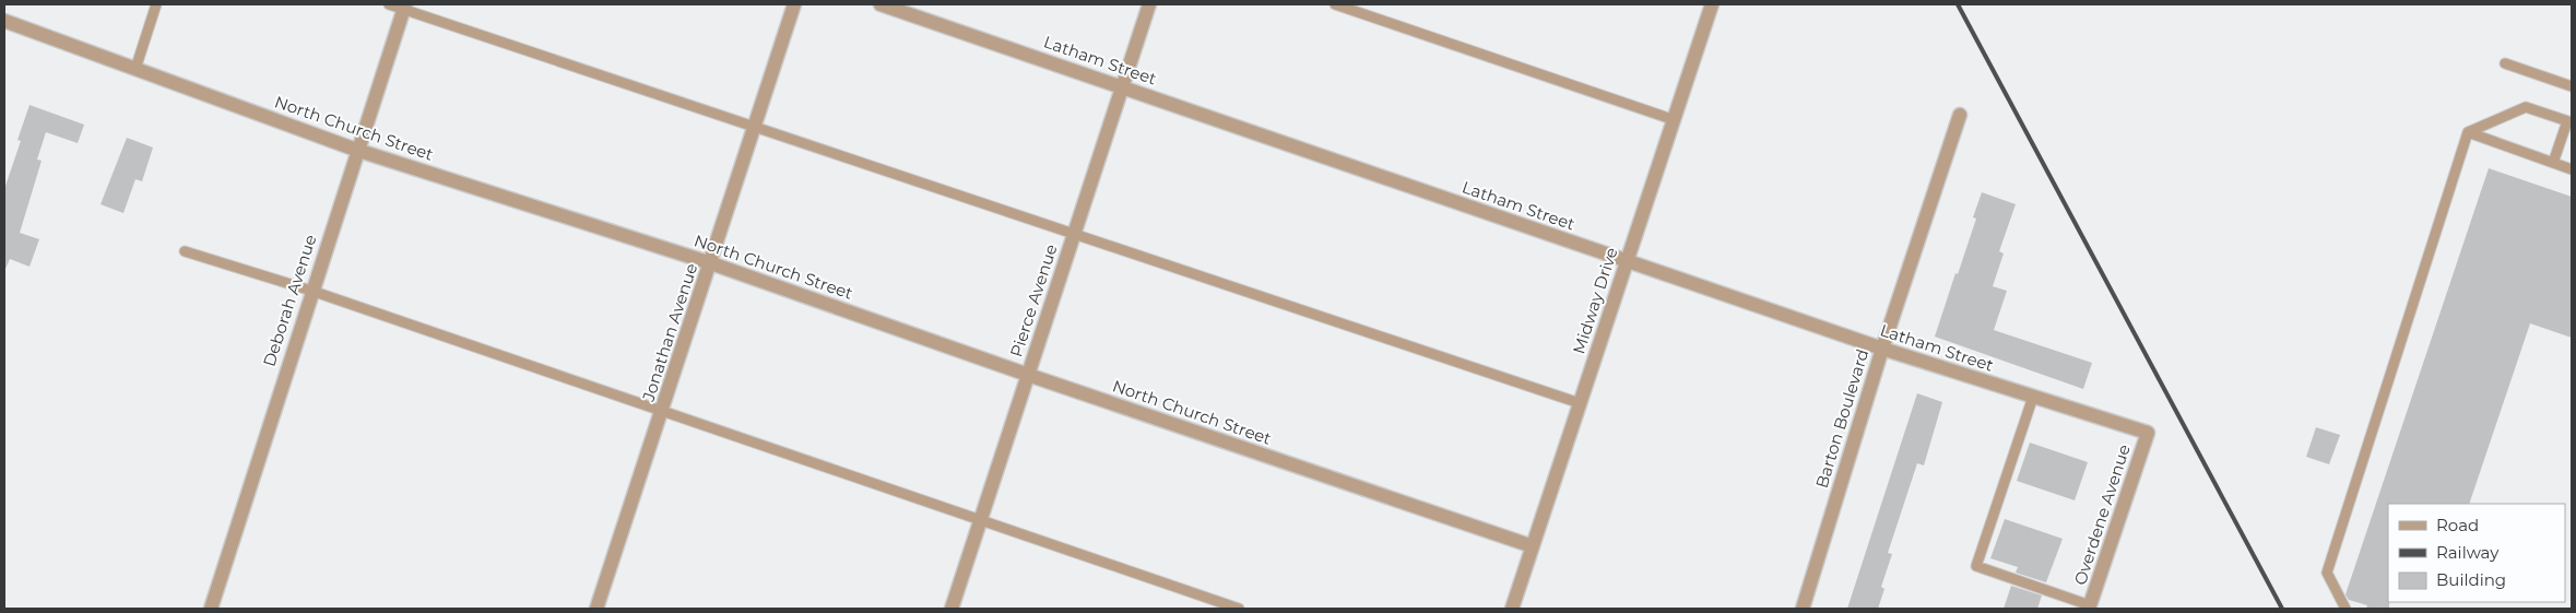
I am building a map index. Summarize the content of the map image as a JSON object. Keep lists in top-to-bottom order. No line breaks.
{"streets":{"street":["Latham Street","North Church Street","Deborah Avenue","Pierce Avenue","Midway Drive","Jonathan Avenue","Barton Boulevard","Overdene Avenue"]},"crossings":[["Latham Street","Pierce Avenue"],["Latham Street","Midway Drive"],["Latham Street","Barton Boulevard"],["Latham Street","Overdene Avenue"],["North Church Street","Deborah Avenue"],["North Church Street","Pierce Avenue"],["North Church Street","Midway Drive"],["North Church Street","Jonathan Avenue"]],"legend":["Road","Railway","Building"]}
